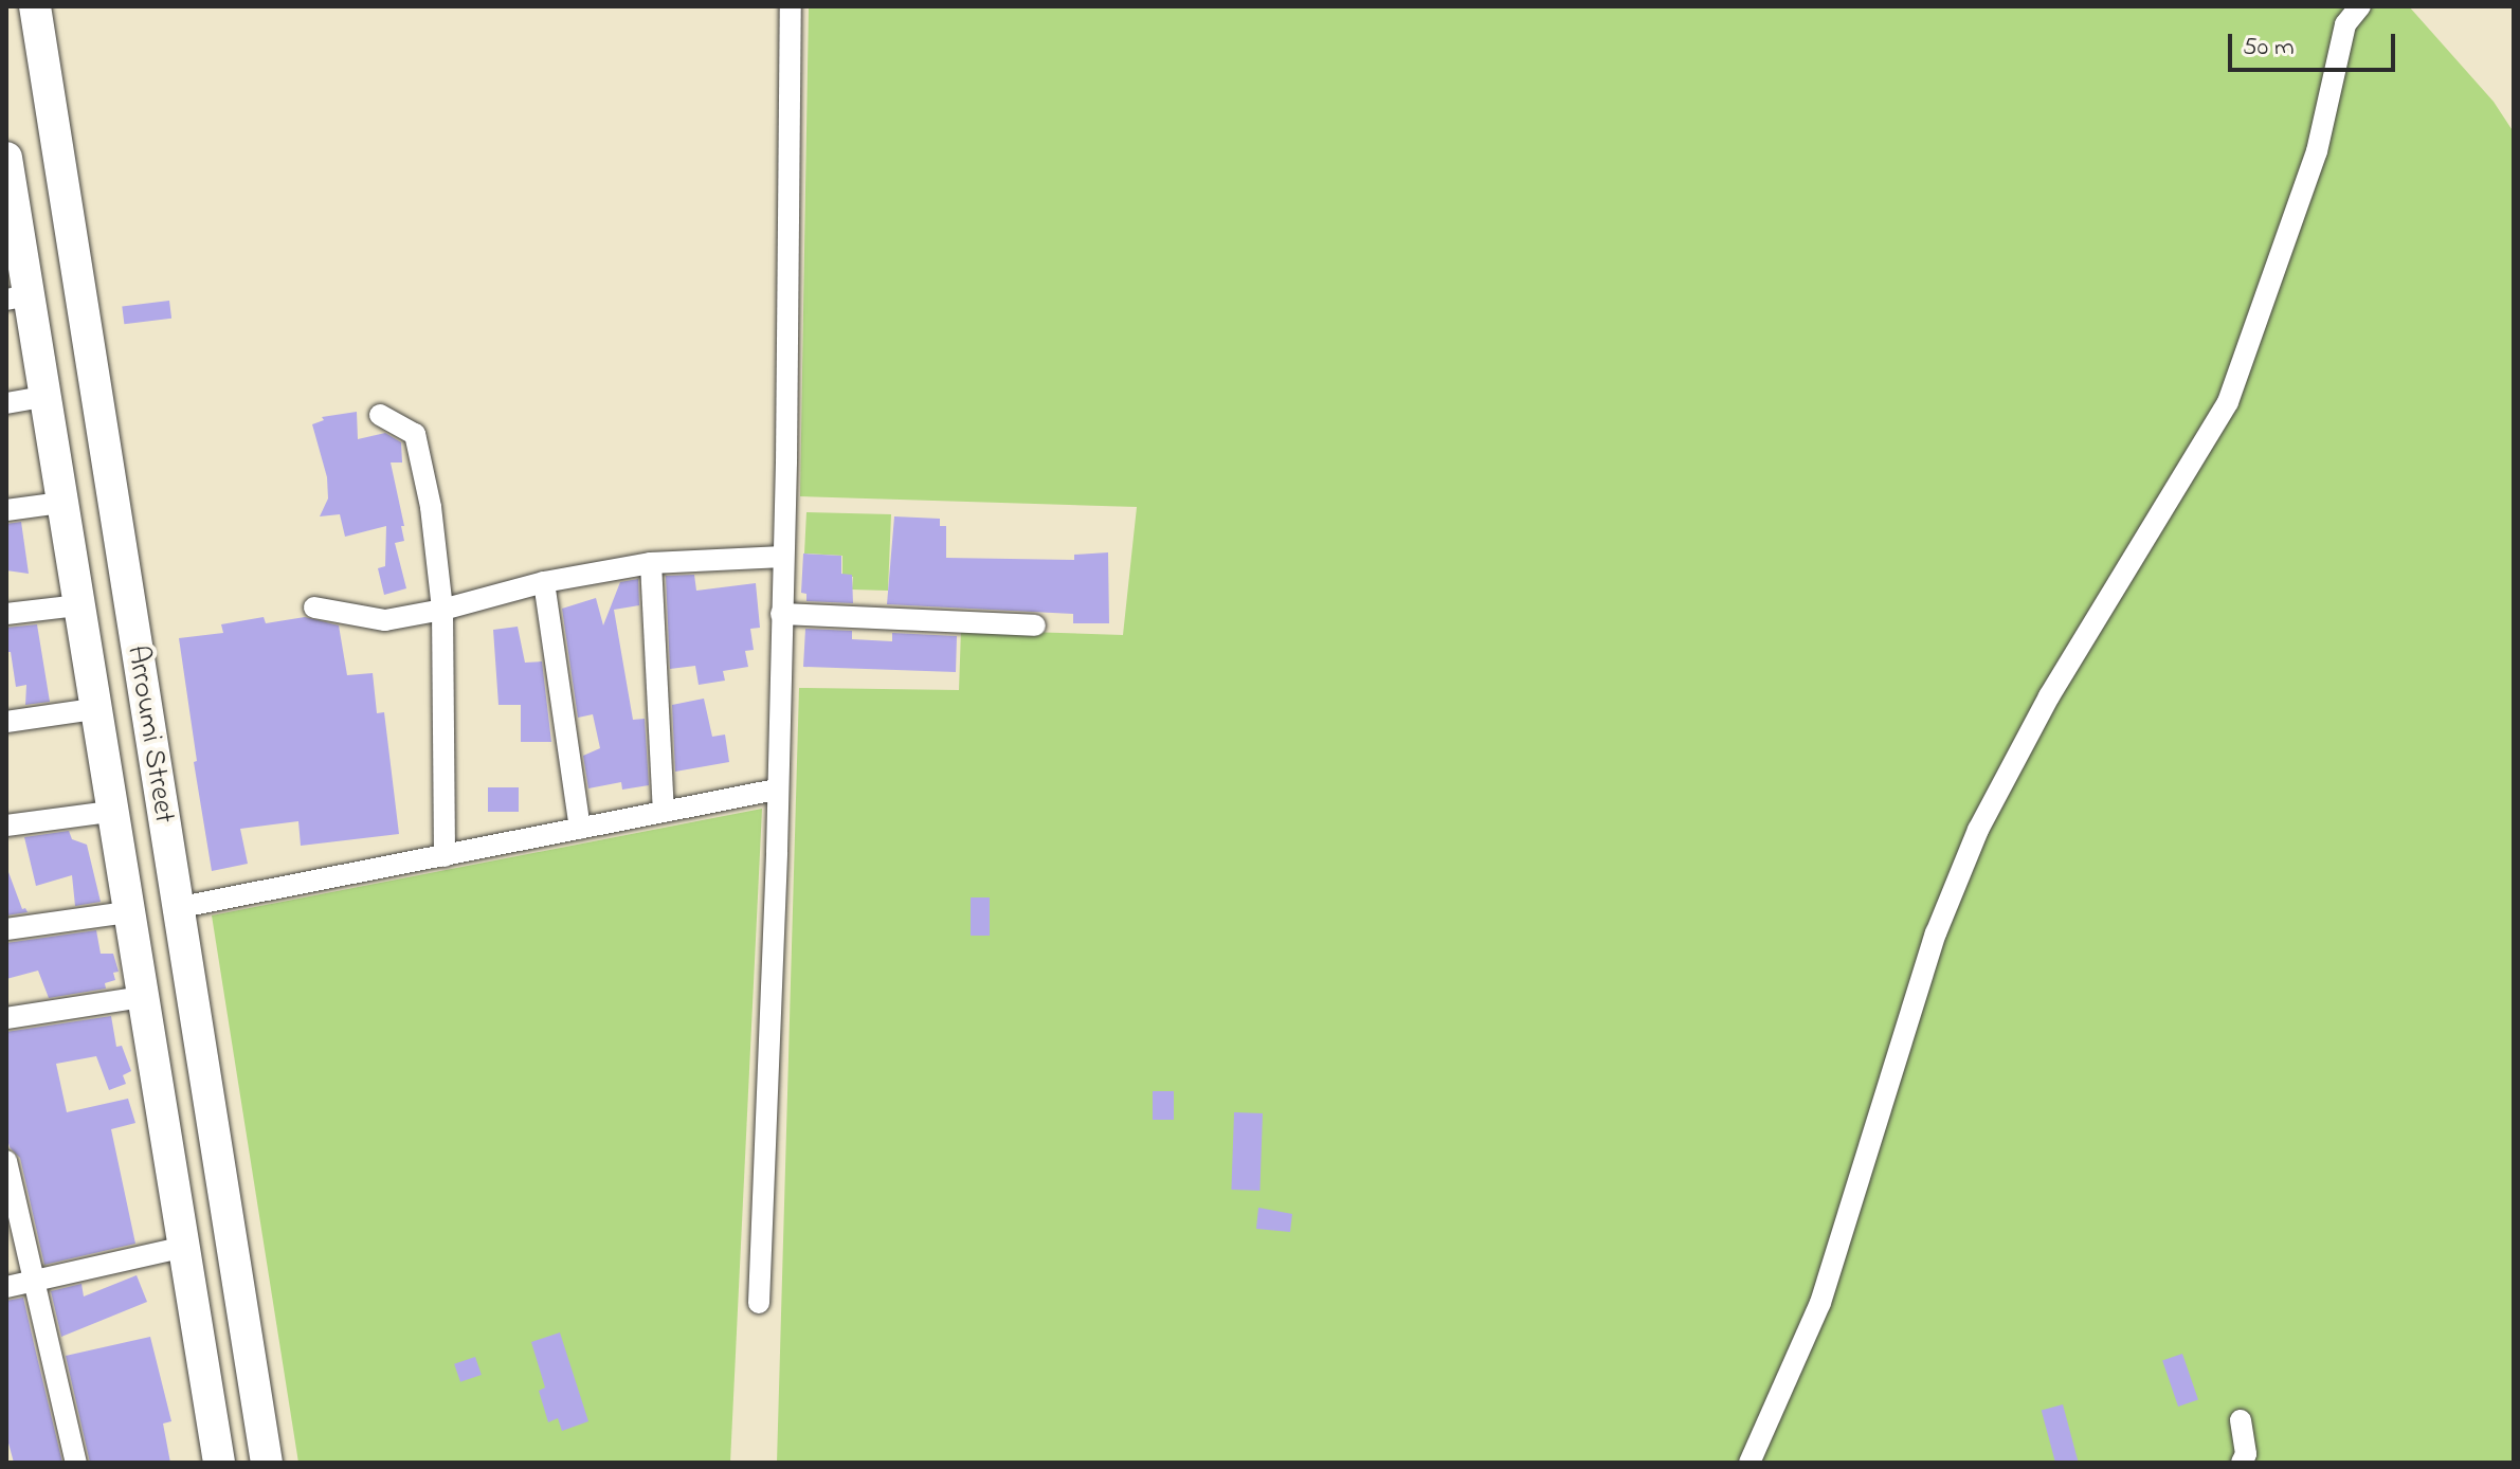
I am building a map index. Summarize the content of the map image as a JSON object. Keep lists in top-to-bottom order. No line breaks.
{"streets":{"main road":["Arroumi Street"]},"scale_bar":"50 m"}
